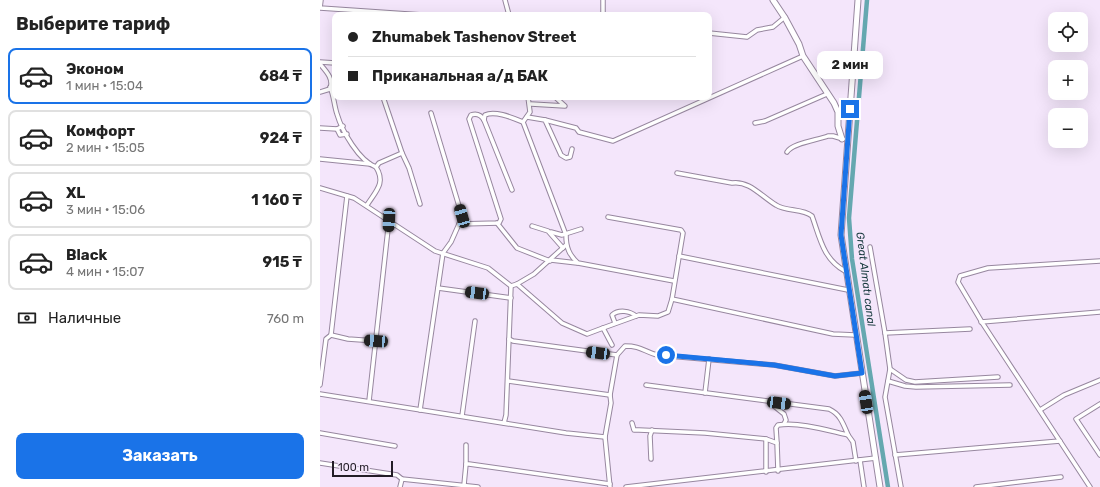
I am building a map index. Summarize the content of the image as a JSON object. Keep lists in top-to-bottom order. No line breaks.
{"water":["Great Almatı canal"],"scale_bar":"100 m","page":{"heading":"Выберите тариф","map_buttons":["+","−"],"banner":["Zhumabek Tashenov Street","Приканальная а/д БАК"],"list":[{"name":"Эконом","note":"1 мин · 15:04","value":"684 ₸"},{"name":"Комфорт","note":"2 мин · 15:05","value":"924 ₸"},{"name":"XL","note":"3 мин · 15:06","value":"1 160 ₸"},{"name":"Black","note":"4 мин · 15:07","value":"915 ₸"}],"bubble":"2 мин","pay":["Наличные","760 m"],"buttons":"Заказать","scale":"100 m"}}
